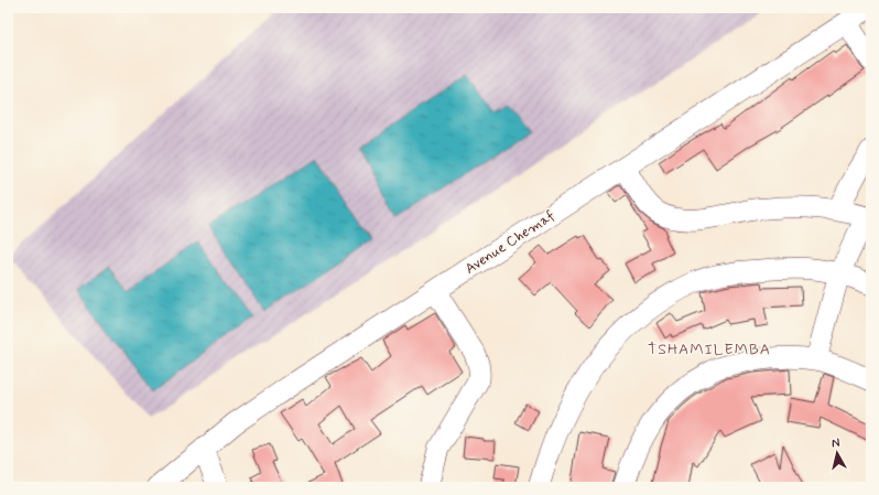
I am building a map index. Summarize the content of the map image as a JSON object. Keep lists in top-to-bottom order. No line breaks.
{"streets":{"street":["Avenue Chemaf"]},"districts":["TSHAMILEMBA"],"north":"top"}
